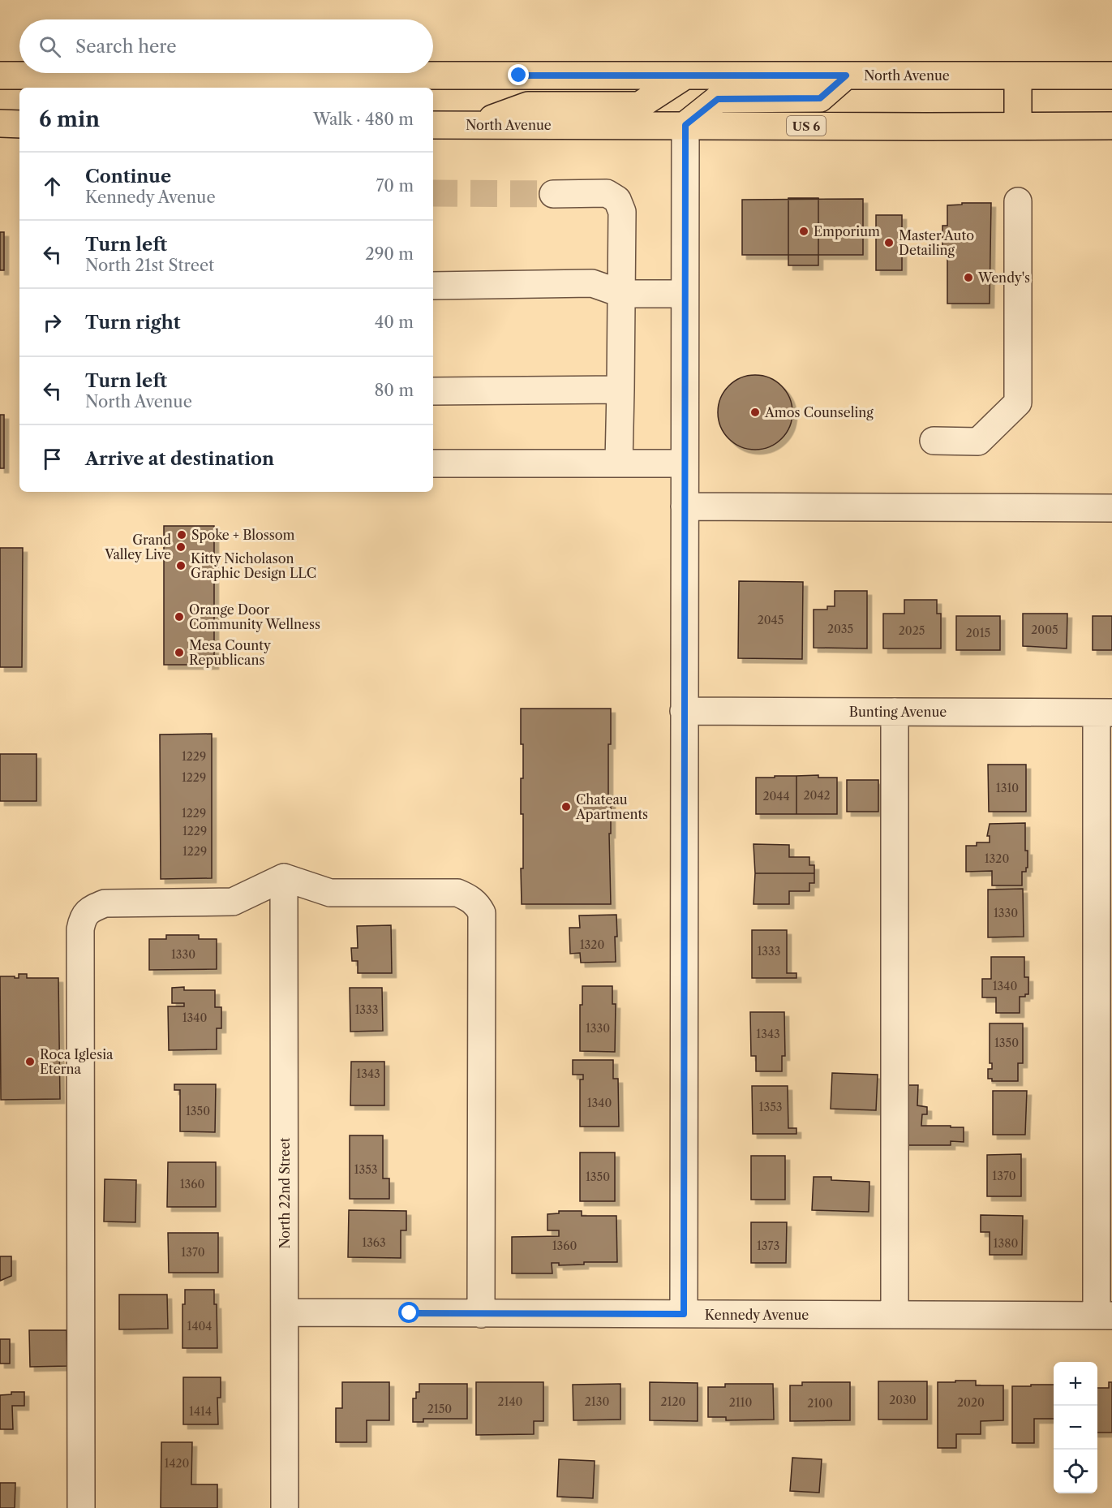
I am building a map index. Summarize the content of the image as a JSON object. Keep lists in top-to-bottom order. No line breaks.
{"streets":{"main road":["North Avenue","US 6"],"street":["Bunting Avenue","North 22nd Street","Kennedy Avenue"]},"crossings":[["North 22nd Street","Kennedy Avenue"]],"places":["Emporium","Master Auto Detailing","Wendy's","Amos Counseling","Spoke + Blossom","Grand Valley Live","Kitty Nicholason Graphic Design LLC","Orange Door Community Wellness","Mesa County Republicans","Chateau Apartments","Roca Iglesia Eterna"],"house_numbers":["2045","2035","2005","2025","2015","1229","1229","1310","2042","2044","1229","1229","1229","1320","1330","1320","1333","1330","1340","1333","1340","1330","1343","1350","1343","1340","1353","1350","1353","1370","1350","1360","1363","1380","1360","1373","1370","1404","2030","2140","2130","2120","2110","2020","2100","2150","1414","1420"],"page":{"search":"Search here","heading":["6 min","Walk · 480 m"],"list":[["Continue","Kennedy Avenue","70 m"],["Turn left","North 21st Street","290 m"],["Turn right","40 m"],["Turn left","North Avenue","80 m"],"Arrive at destination"],"map_buttons":["+","−"]}}
